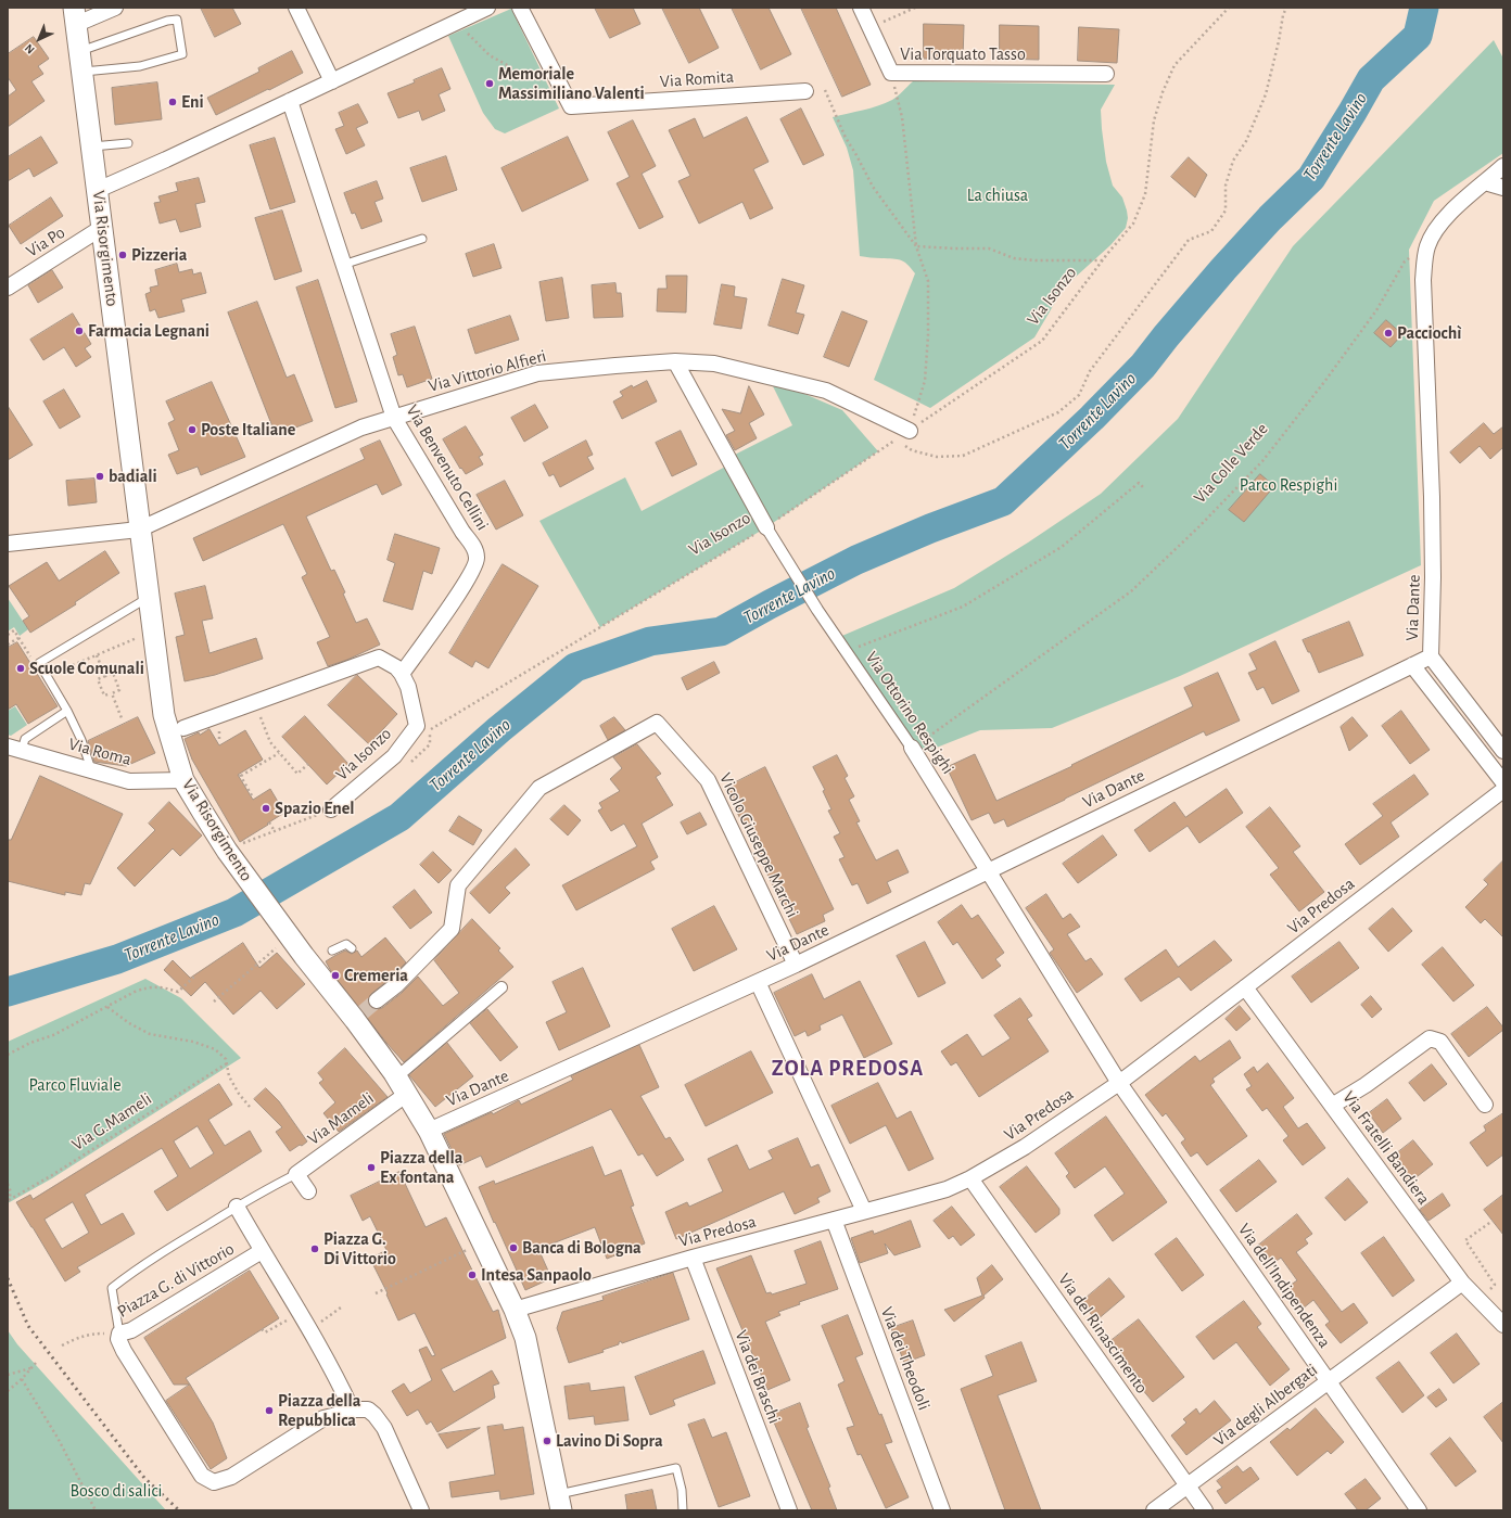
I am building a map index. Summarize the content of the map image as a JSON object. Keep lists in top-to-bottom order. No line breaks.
{"streets":{"main road":["Via Risorgimento"],"street":["Via Torquato Tasso","Via Romita","Via Po","Via Isonzo","Via Vittorio Alfieri","Via Benvenuto Cellini","Via Dante","Via Ottorino Respighi","Via Roma","Vicolo Giuseppe Marchi","Via Predosa","Via Mameli","Via Fratelli Bandiera","Piazza G. di Vittorio","Via dell'Indipendenza","Via del Rinascimento","Via dei Theodoli","Via dei Braschi","Via degli Albergati"],"path":["Via Colle Verde","Via G.Mameli"]},"crossings":[["Via Po","Via Risorgimento"],["Via Risorgimento","Via Vittorio Alfieri"],["Via Risorgimento","Via Dante"],["Via Risorgimento","Via Roma"],["Via Risorgimento","Via Predosa"],["Via Risorgimento","Via Mameli"],["Via Isonzo","Via Vittorio Alfieri"],["Via Isonzo","Via Benvenuto Cellini"],["Via Isonzo","Via Ottorino Respighi"],["Via Vittorio Alfieri","Via Benvenuto Cellini"],["Via Vittorio Alfieri","Via Ottorino Respighi"],["Via Colle Verde","Via Ottorino Respighi"],["Via Dante","Via Ottorino Respighi"],["Via Dante","Vicolo Giuseppe Marchi"],["Via Ottorino Respighi","Via Predosa"],["Via Ottorino Respighi","Via dell'Indipendenza"],["Via Predosa","Via Fratelli Bandiera"],["Via Predosa","Via dell'Indipendenza"],["Via Predosa","Via del Rinascimento"],["Via Predosa","Via dei Theodoli"],["Via Predosa","Via dei Braschi"],["Via Mameli","Piazza G. di Vittorio"],["Via Fratelli Bandiera","Via degli Albergati"],["Via dell'Indipendenza","Via degli Albergati"],["Via del Rinascimento","Via degli Albergati"]],"districts":["ZOLA PREDOSA"],"water":["Torrente Lavino"],"parks":["La chiusa","Parco Respighi","Parco Fluviale","Bosco di salici"],"places":["Memoriale Massimiliano Valenti","Eni","Pizzeria","Farmacia Legnani","Pacciochì","Poste Italiane","badiali","Scuole Comunali","Spazio Enel","Cremeria","Piazza della Ex fontana","Banca di Bologna","Piazza G. Di Vittorio","Intesa Sanpaolo","Piazza della Repubblica","Lavino Di Sopra"],"north":"bottom left"}
